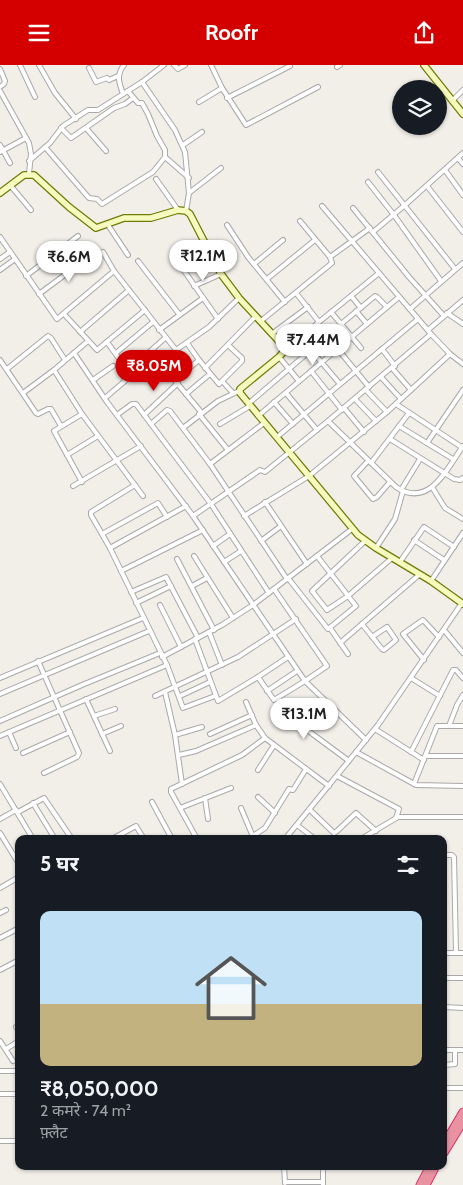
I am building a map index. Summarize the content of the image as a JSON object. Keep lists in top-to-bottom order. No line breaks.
{"page":{"header":"Roofr","price":["₹12.1M","₹6.6M","₹7.44M","₹8.05M","₹13.1M"],"heading":"5 घर","list":[{"name":"₹8,050,000","note":"2 कमरे · 74 m² · फ़्लैट"}]}}
